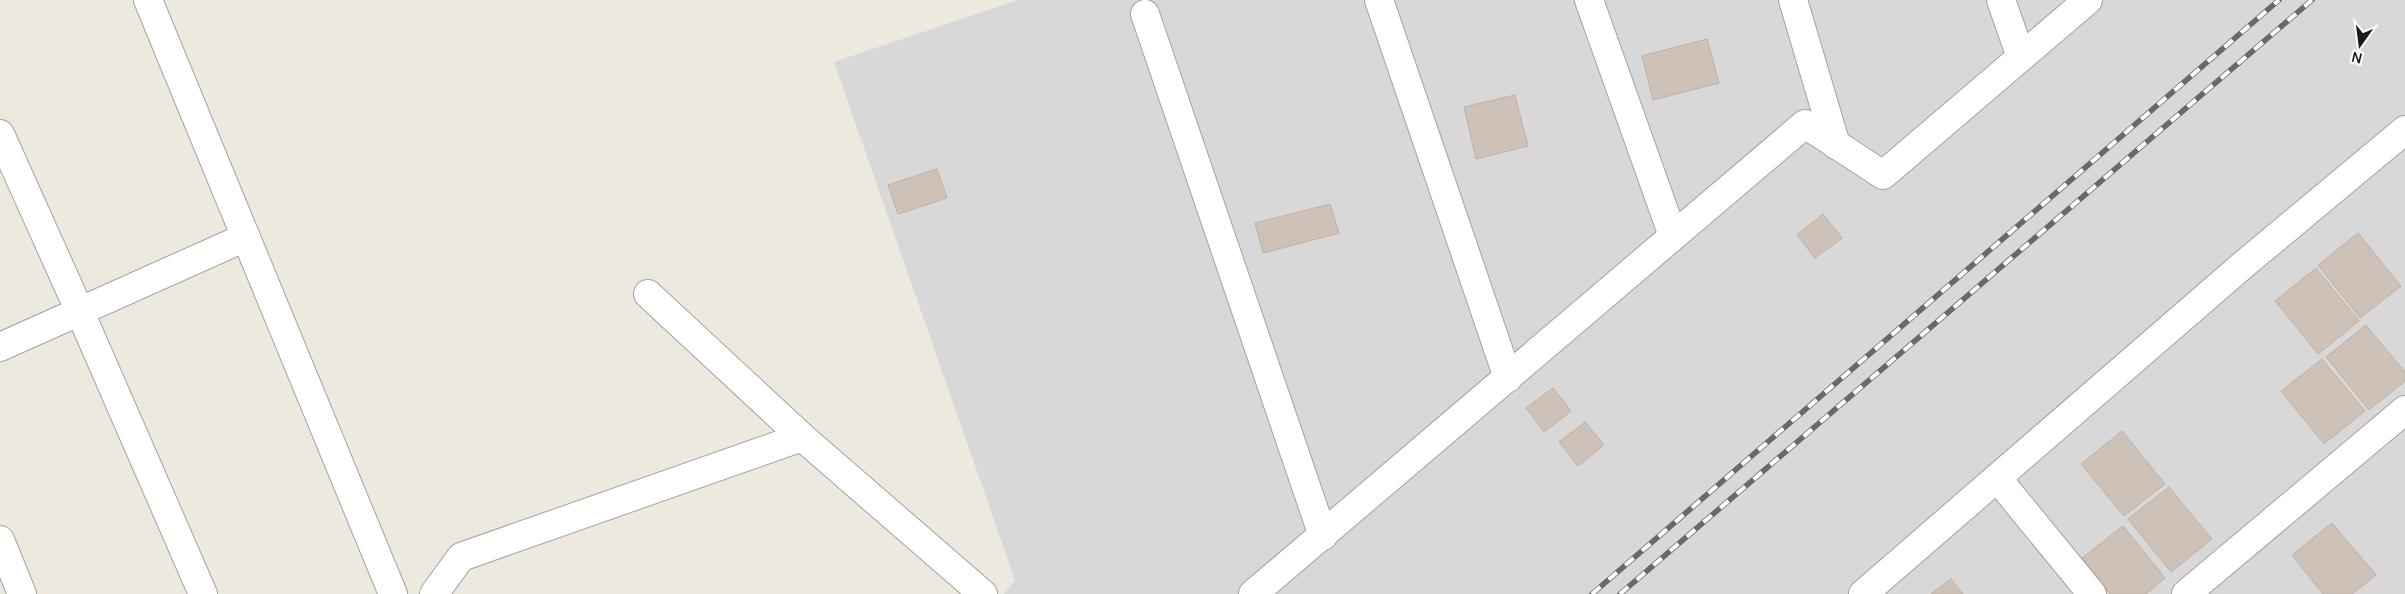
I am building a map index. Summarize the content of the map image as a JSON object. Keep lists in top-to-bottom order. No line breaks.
{"north":"bottom"}
